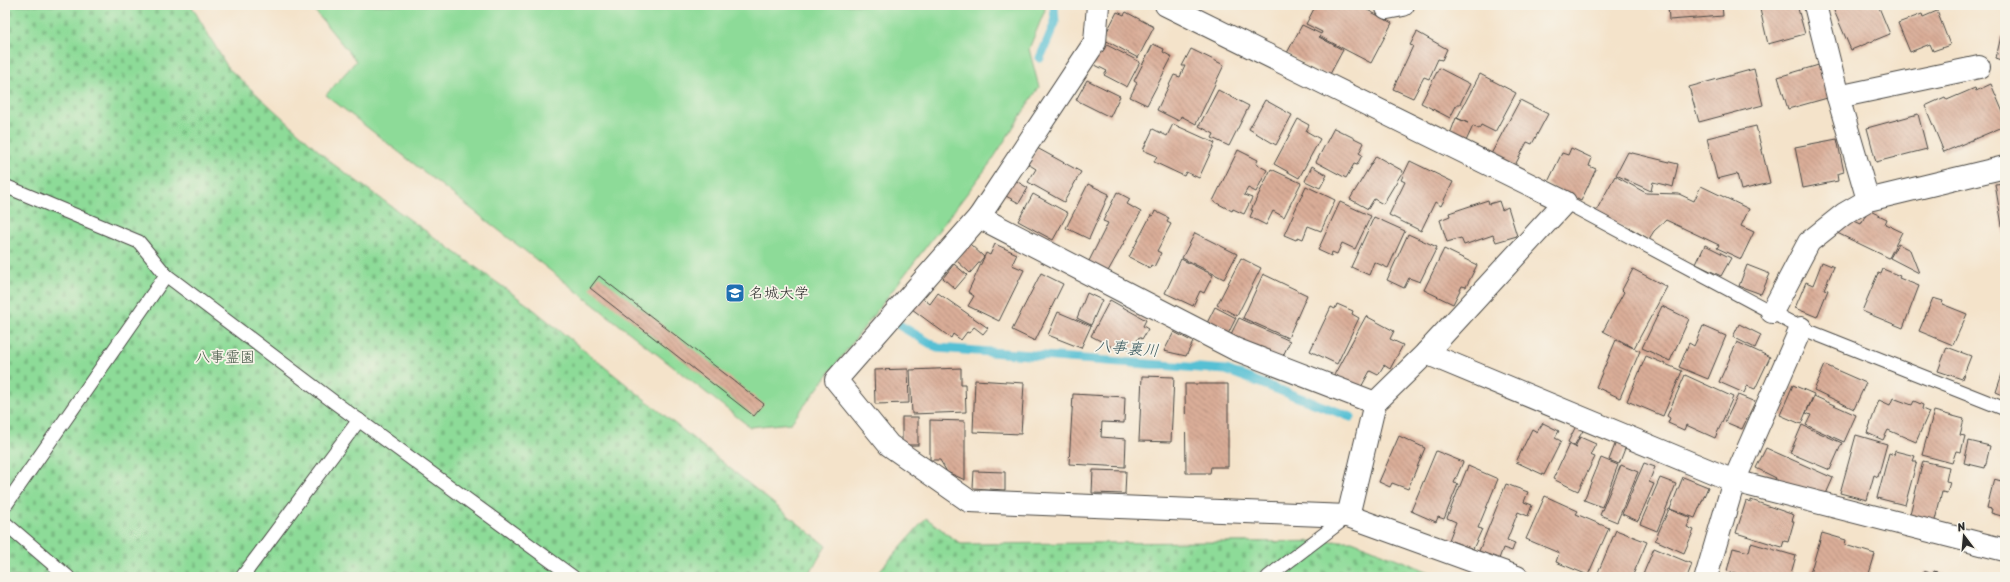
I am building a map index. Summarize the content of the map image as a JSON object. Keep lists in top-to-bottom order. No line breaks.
{"water":["八事裏川"],"parks":["八事霊園"],"places":{"school or university":["名城大学"]},"north":"top"}
